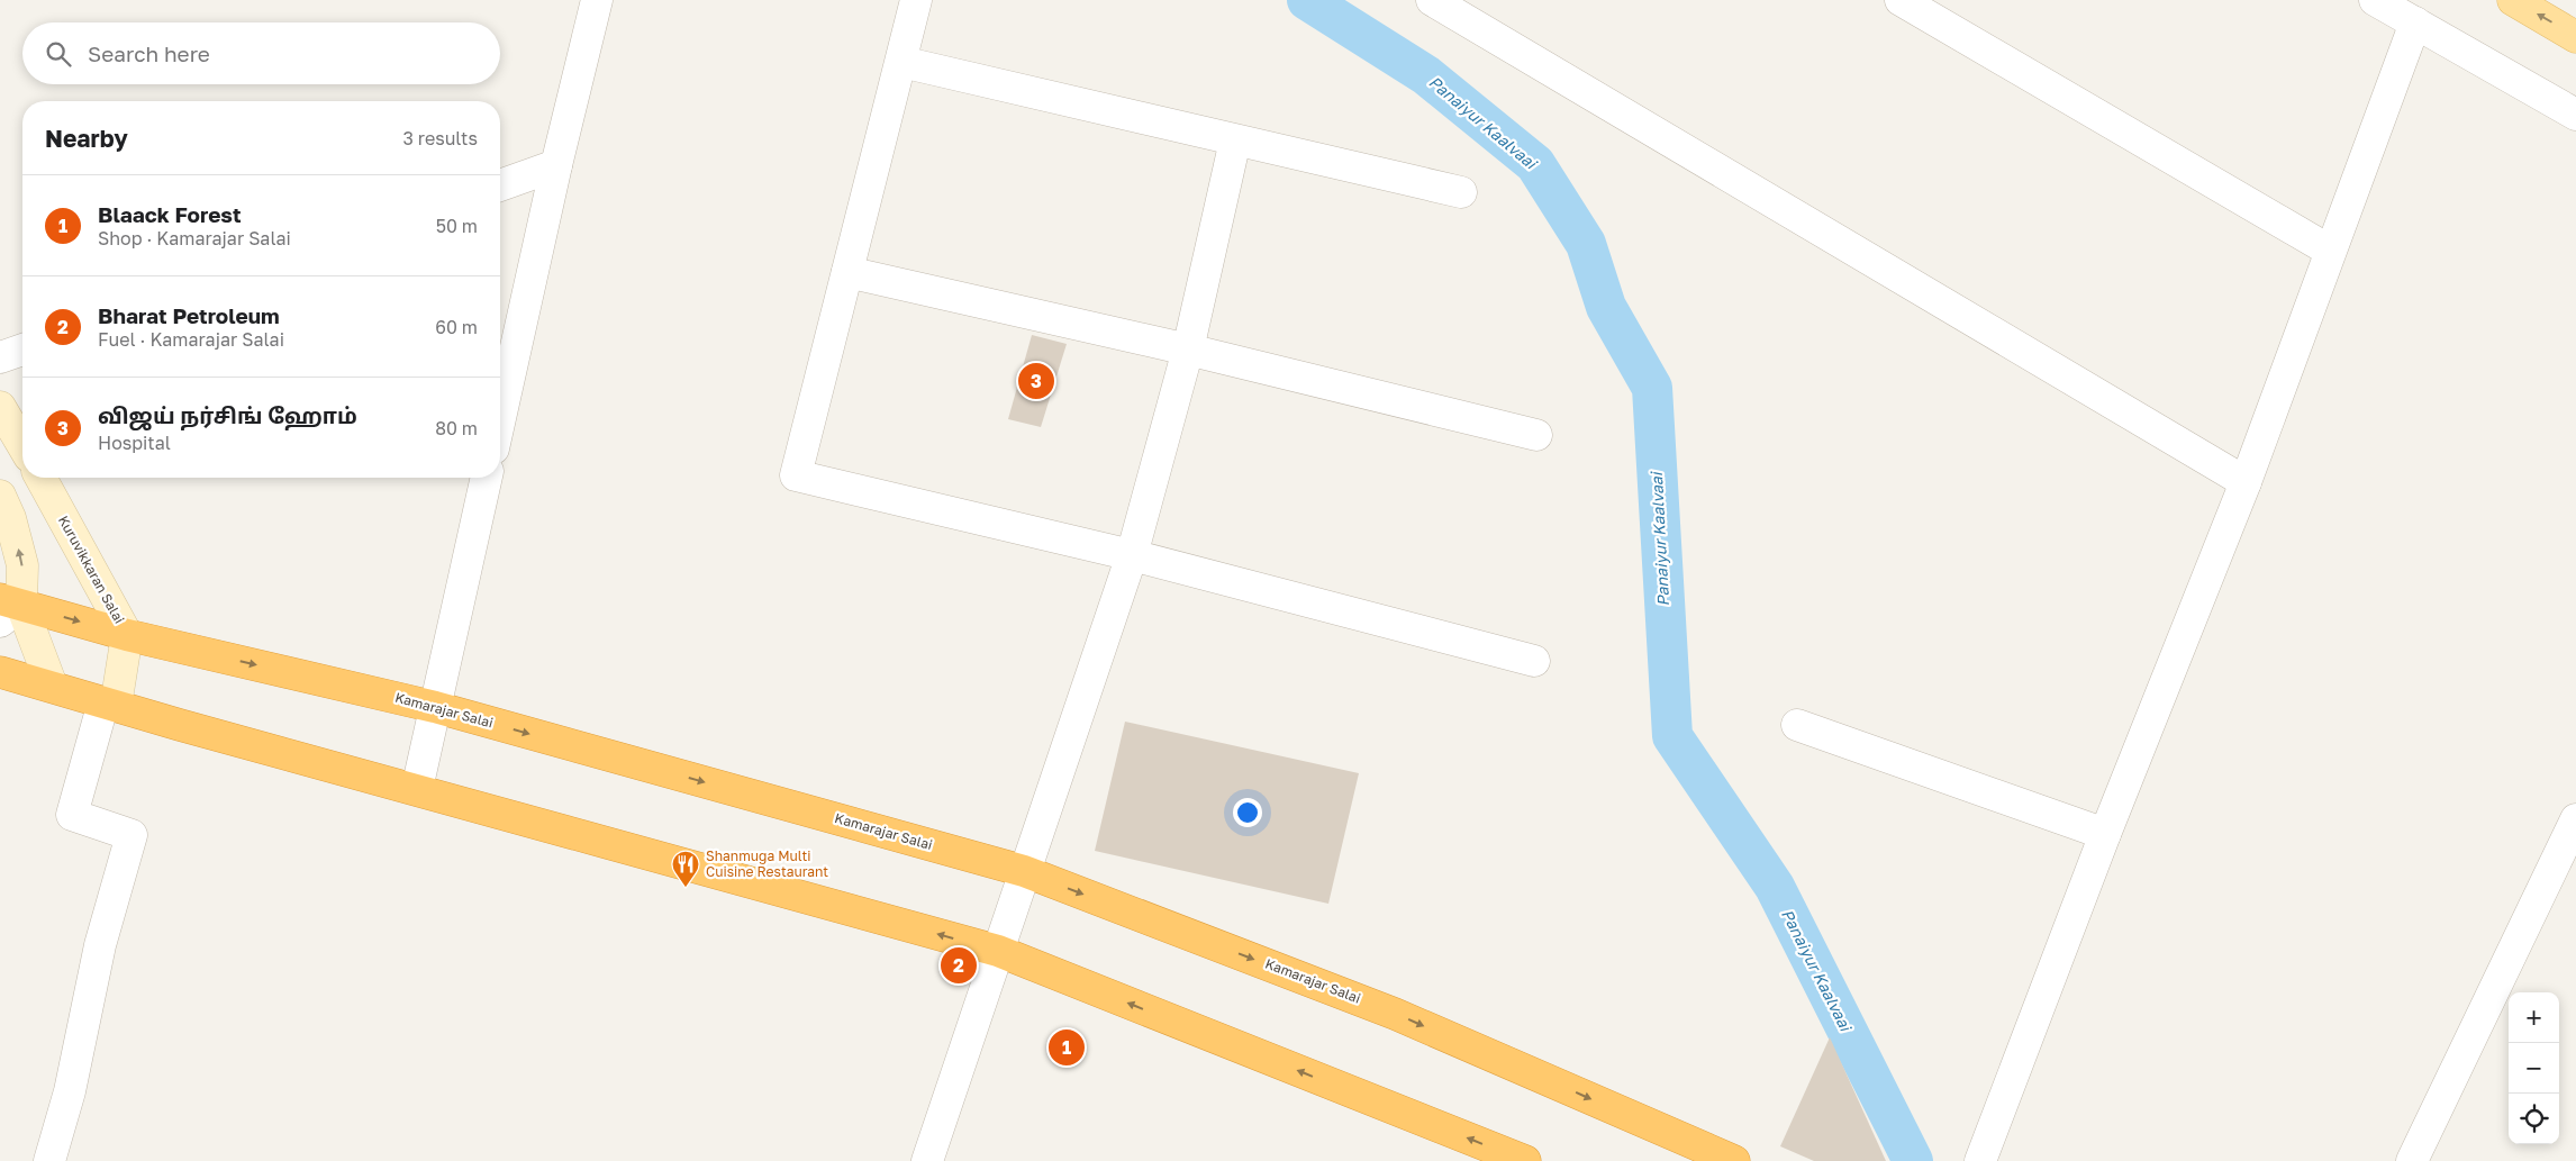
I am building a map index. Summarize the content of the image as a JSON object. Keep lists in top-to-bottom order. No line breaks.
{"streets":{"highway":["Kamarajar Salai"],"main road":["Kuruvikkaran Salai"]},"crossings":[["Kuruvikkaran Salai","Kamarajar Salai"]],"water":["Panaiyur Kaalvaai"],"places":{"restaurant":["Shanmuga Multi Cuisine Restaurant"]},"page":{"search":"Search here","heading":["Nearby","3 results"],"list":[{"mark":"1","name":"Blaack Forest","note":"Shop · Kamarajar Salai","value":"50 m"},{"mark":"2","name":"Bharat Petroleum","note":"Fuel · Kamarajar Salai","value":"60 m"},{"mark":"3","name":"விஜய் நர்சிங் ஹோம்","note":"Hospital","value":"80 m"}],"pins":["3","2","1"],"map_buttons":["+","−"]}}
